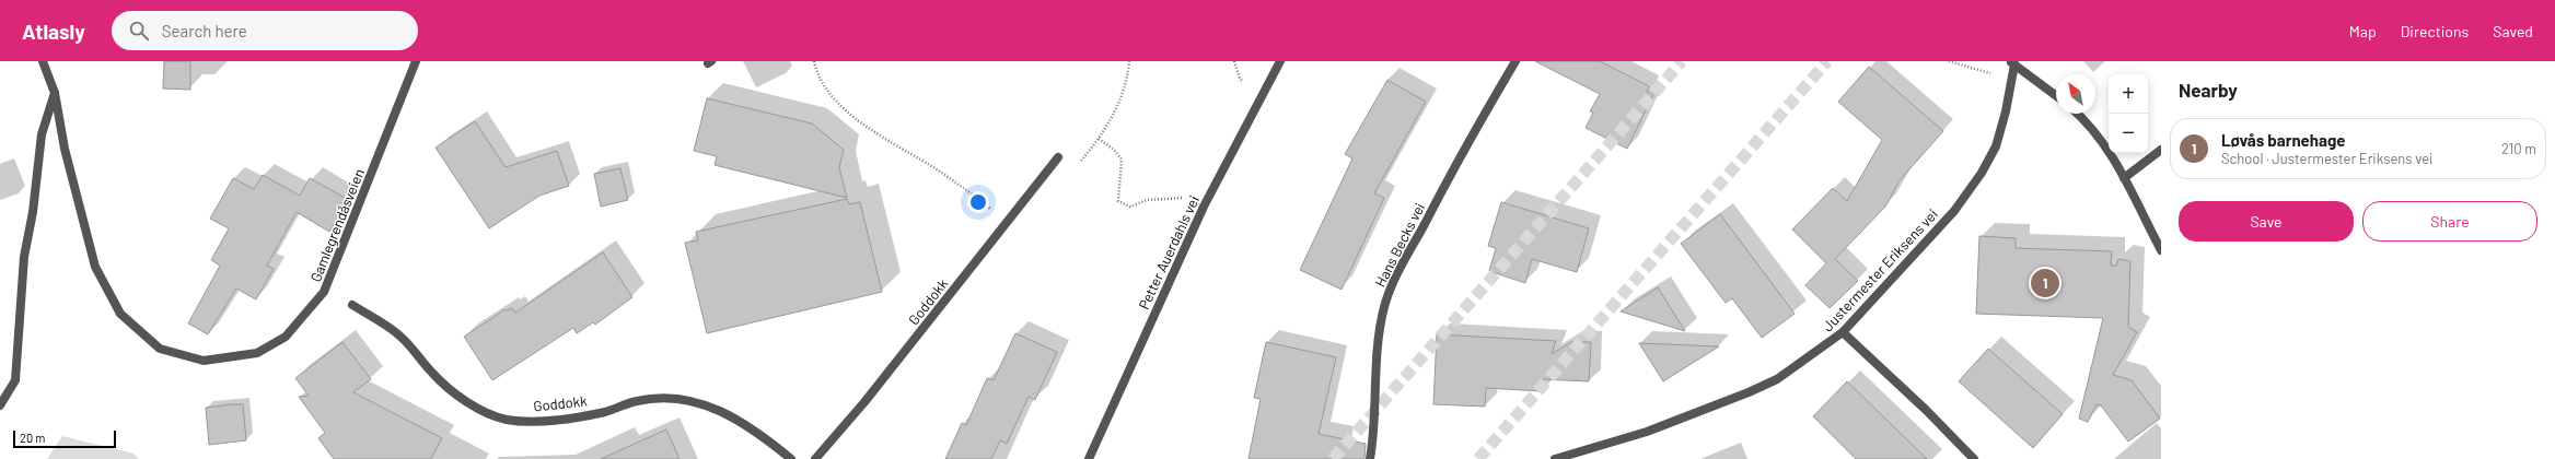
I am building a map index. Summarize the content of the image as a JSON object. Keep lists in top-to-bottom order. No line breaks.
{"streets":{"street":["Gamlegrendåsveien","Hans Becks vei","Petter Auerdahls vei","Justermester Eriksens vei","Goddokk"]},"scale_bar":"20 m","north":"top left","page":{"header":"Atlasly","search":"Search here","nav":["Map","Directions","Saved"],"heading":"Nearby","map_buttons":["+","−"],"list":[{"mark":"1","name":"Løvås barnehage","note":"School · Justermester Eriksens vei","value":"210 m"}],"buttons":["Save","Share"],"pins":"1","scale":"20 m"}}
